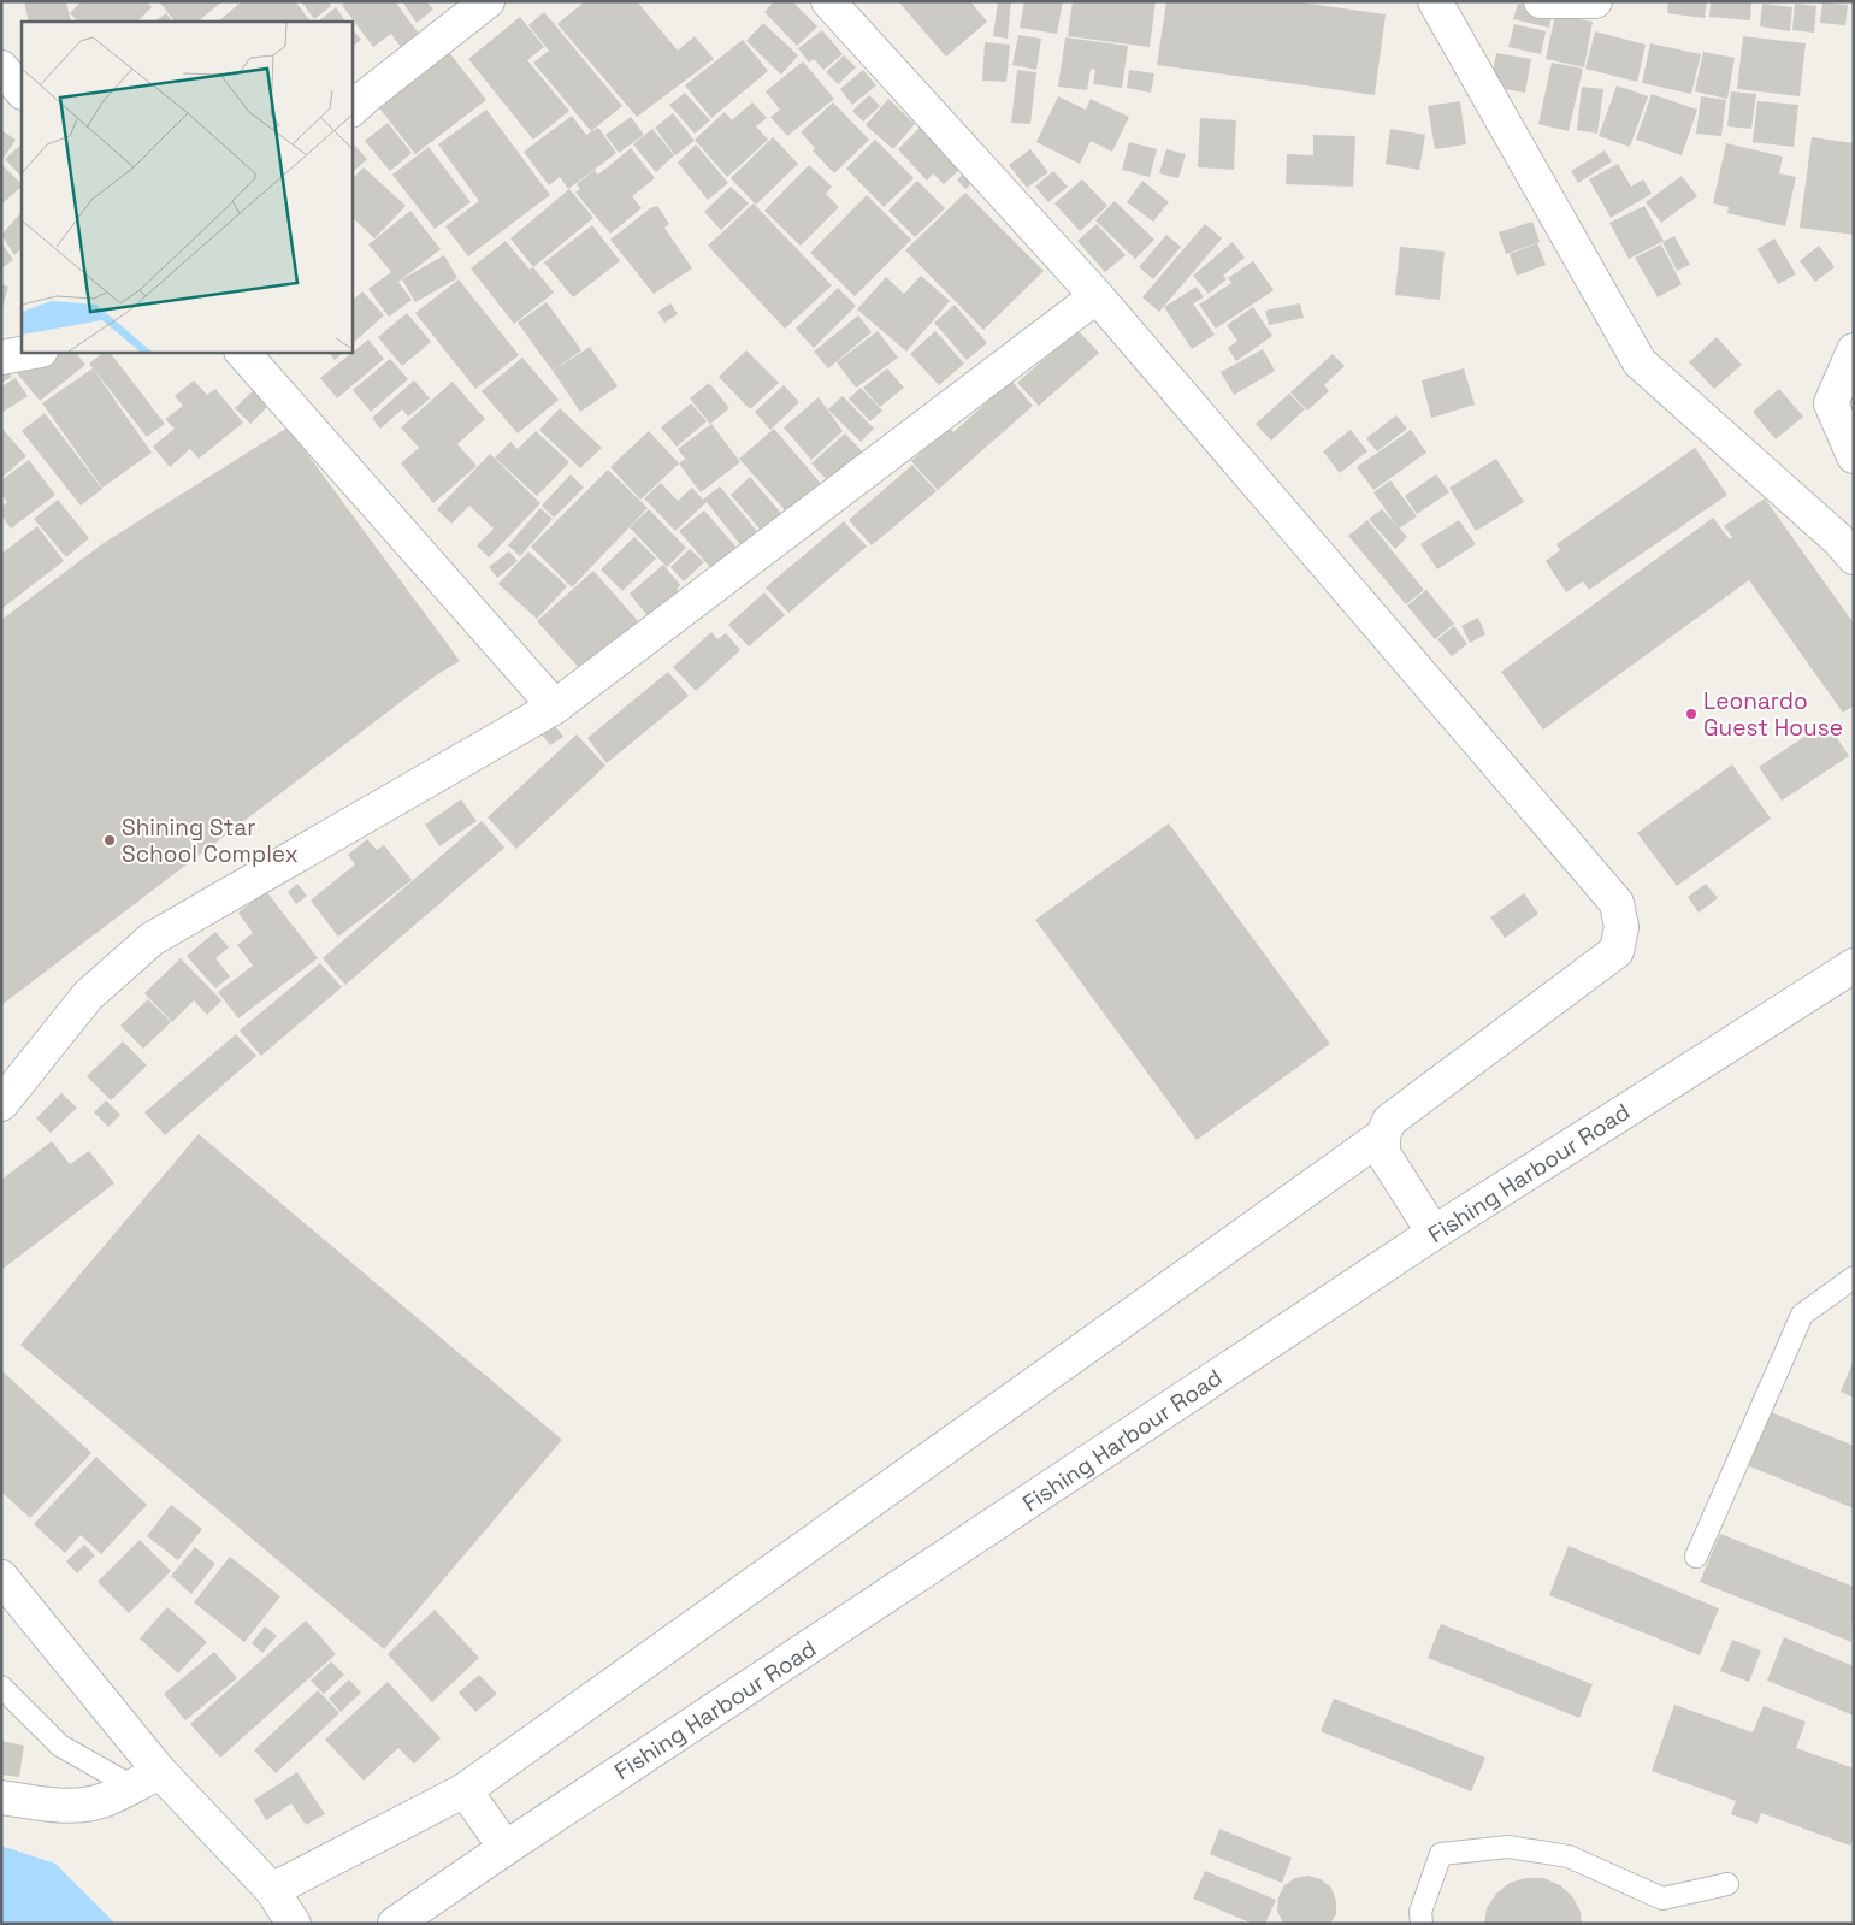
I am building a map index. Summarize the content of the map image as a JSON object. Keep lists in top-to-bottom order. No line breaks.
{"streets":{"street":["Fishing Harbour Road"]},"places":["Leonardo Guest House","Shining Star School Complex"]}
